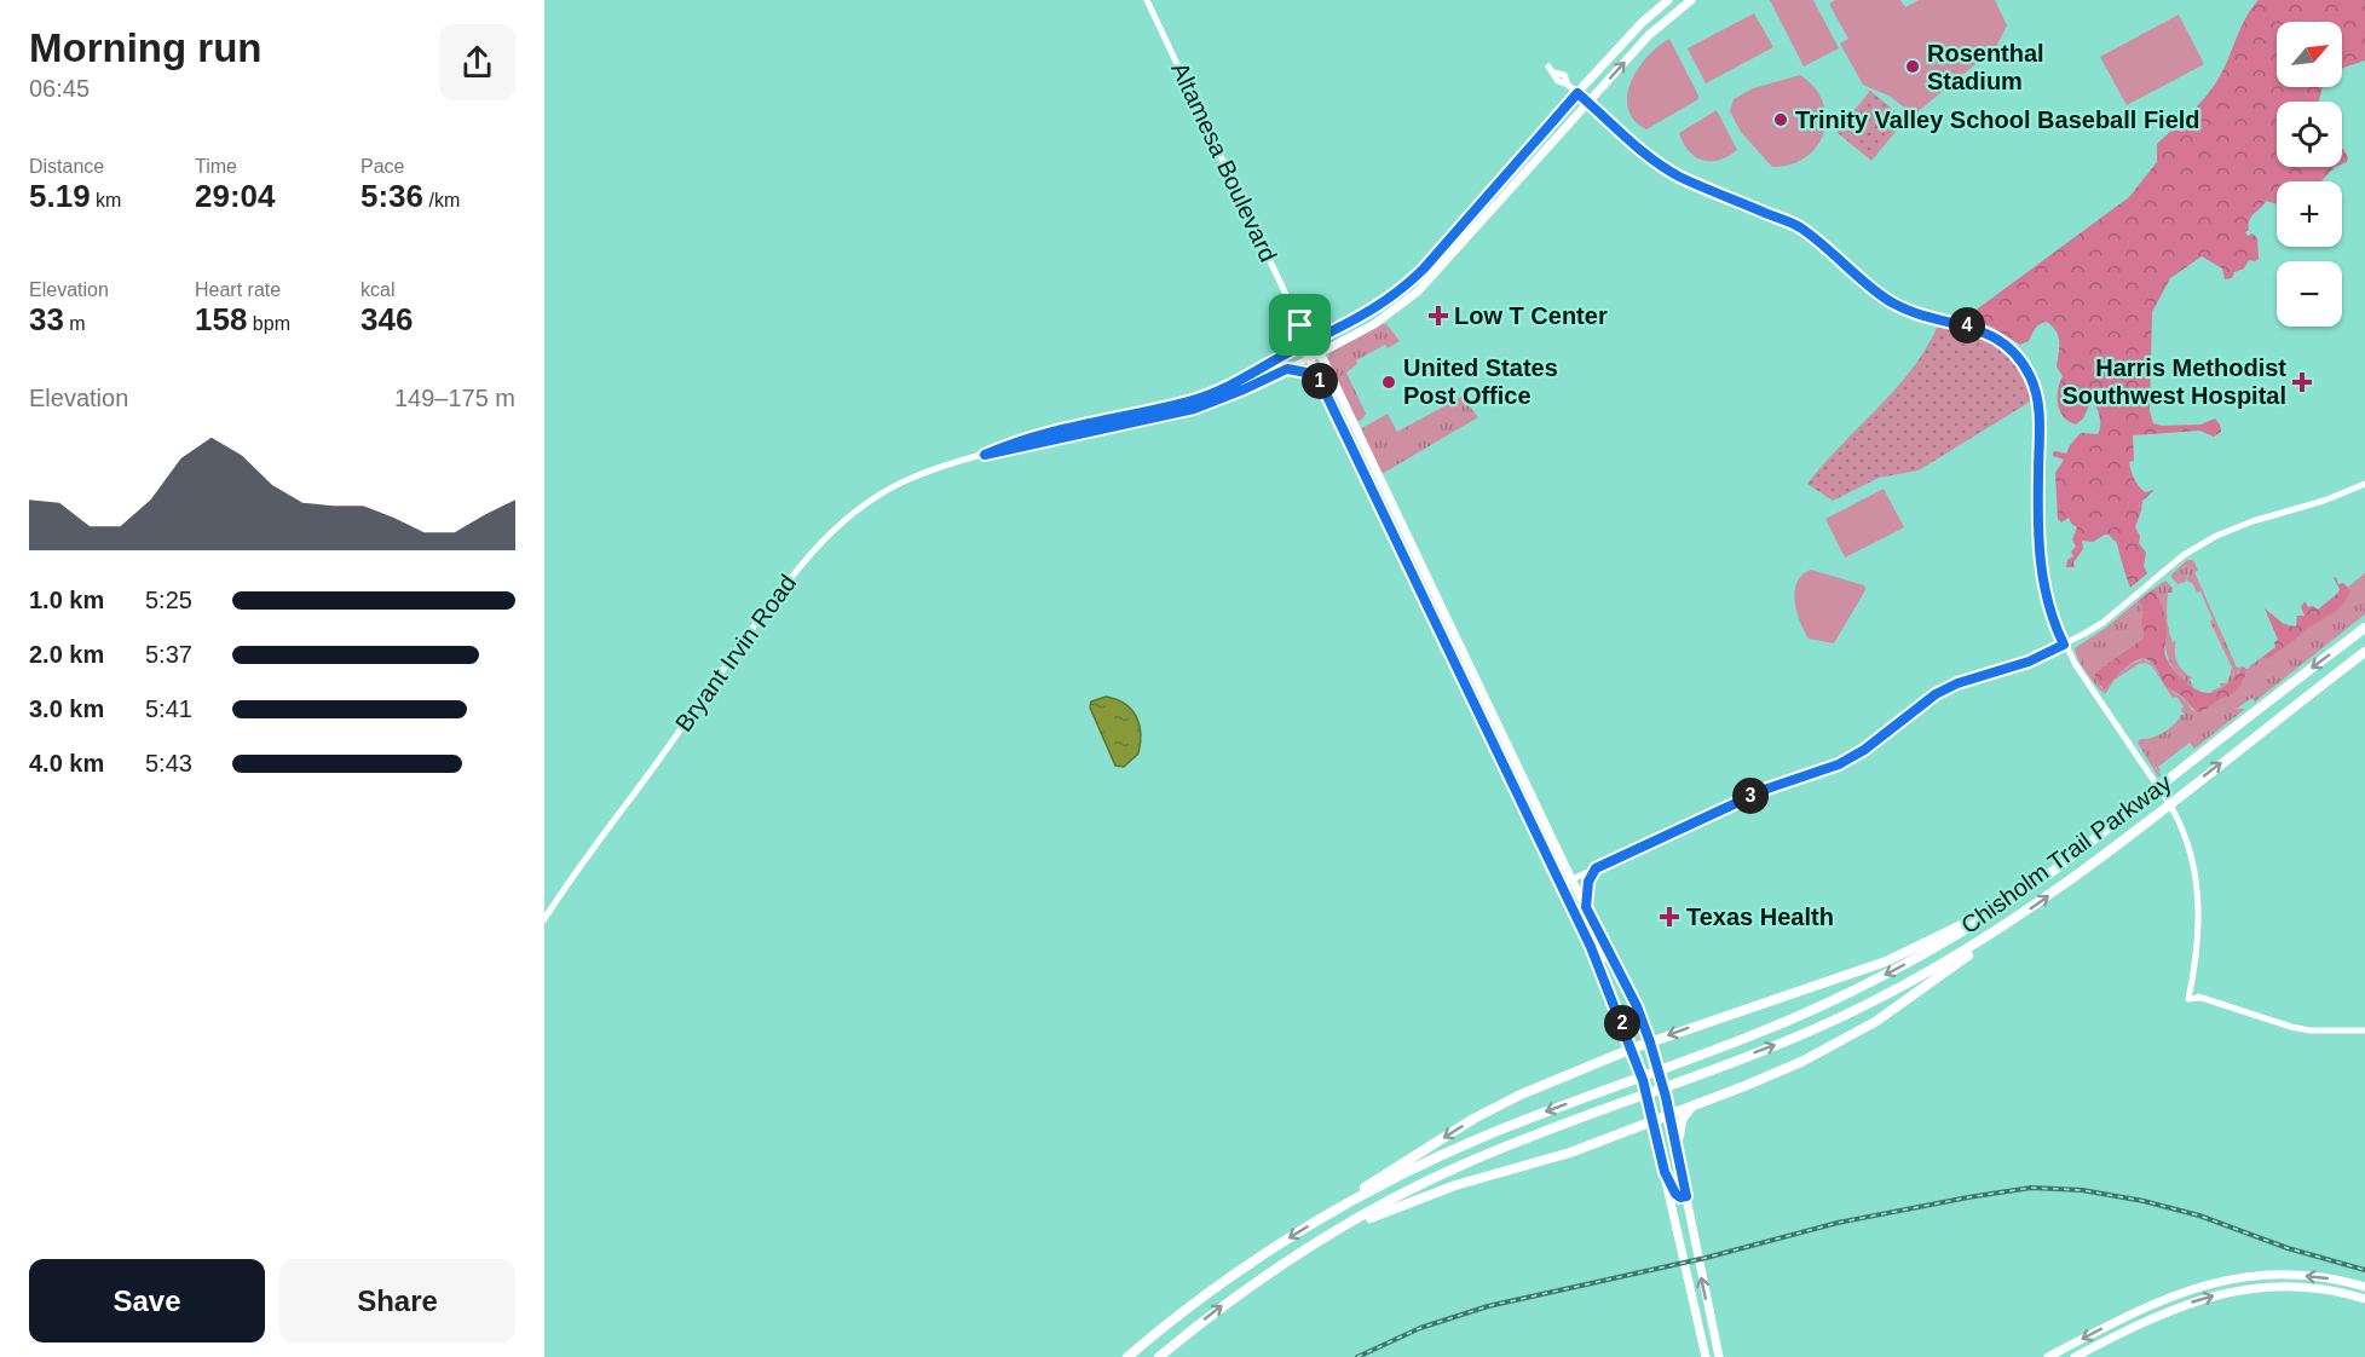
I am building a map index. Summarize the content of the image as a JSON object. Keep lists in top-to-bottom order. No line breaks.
{"streets":{"highway":["Chisholm Trail Parkway"],"main road":["Altamesa Boulevard","Bryant Irvin Road"]},"crossings":[["Altamesa Boulevard","Bryant Irvin Road"]],"places":{"other":["Rosenthal Stadium","Trinity Valley School Baseball Field","United States Post Office"],"health":["Low T Center","Harris Methodist Southwest Hospital","Texas Health"]},"north":"top right","page":{"heading":["Morning run","06:45"],"map_buttons":["+","−"],"stats":[["Distance","5.19 km"],["Time","29:04"],["Pace","5:36 /km"],["Elevation","33 m"],["Heart rate","158 bpm"],["kcal","346"]],"pins":["4","1","3","2"],"chart":["Elevation","149–175 m"],"list":[{"name":"1.0 km","note":"5:25"},{"name":"2.0 km","note":"5:37"},{"name":"3.0 km","note":"5:41"},{"name":"4.0 km","note":"5:43"}],"buttons":["Save","Share"]}}
